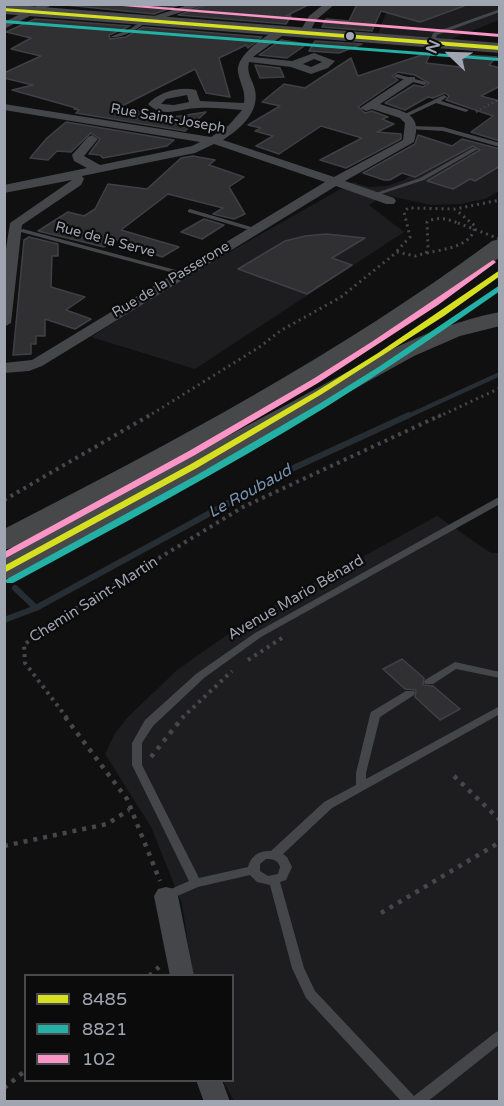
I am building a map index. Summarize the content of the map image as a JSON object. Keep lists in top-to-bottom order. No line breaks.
{"streets":{"street":["Rue Saint-Joseph","Rue de la Passerone"],"lane":["Rue de la Serve","Avenue Mario Bénard"],"path":["Chemin Saint-Martin"]},"crossings":[["Rue Saint-Joseph","Rue de la Passerone"],["Rue de la Serve","Rue de la Passerone"]],"water":["Le Roubaud"],"lines":["transit line 102","transit line 8485","transit line 8821"],"legend":["8485","8821","102"],"north":"top left"}
